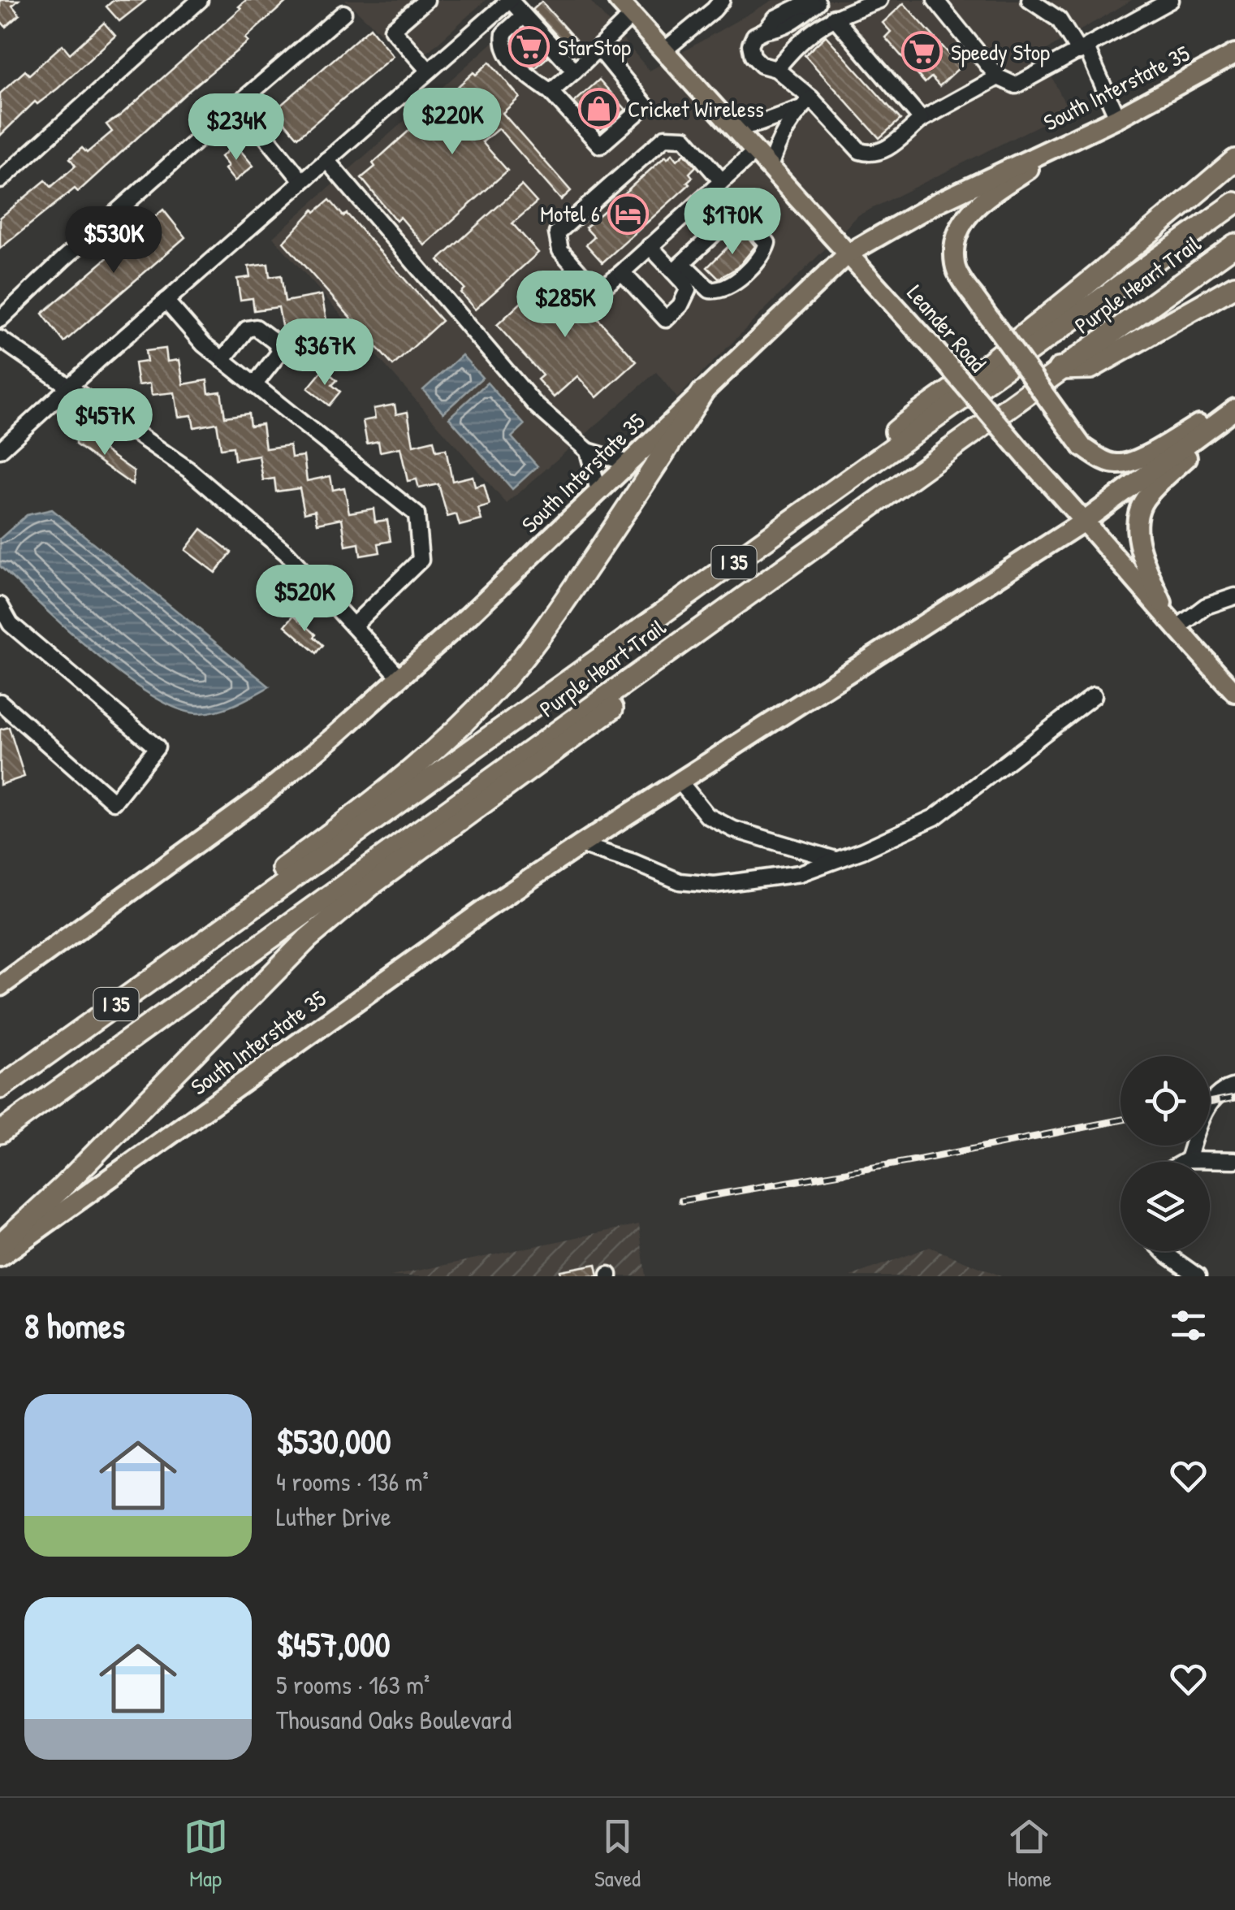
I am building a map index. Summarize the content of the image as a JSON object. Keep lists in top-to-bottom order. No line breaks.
{"streets":{"highway":["Purple Heart Trail","I 35"],"main road":["South Interstate 35","Leander Road"]},"crossings":[["South Interstate 35","Leander Road"]],"places":{"supermarket":["StarStop","Speedy Stop"],"shop":["Cricket Wireless"],"hotel":["Motel 6"]},"page":{"price":["$220K","$234K","$170K","$530K","$285K","$367K","$457K","$520K"],"heading":"8 homes","list":[{"name":"$530,000","note":"4 rooms · 136 m² · Luther Drive"},{"name":"$457,000","note":"5 rooms · 163 m² · Thousand Oaks Boulevard"}],"tabs":["Map","Saved","Home"]}}
